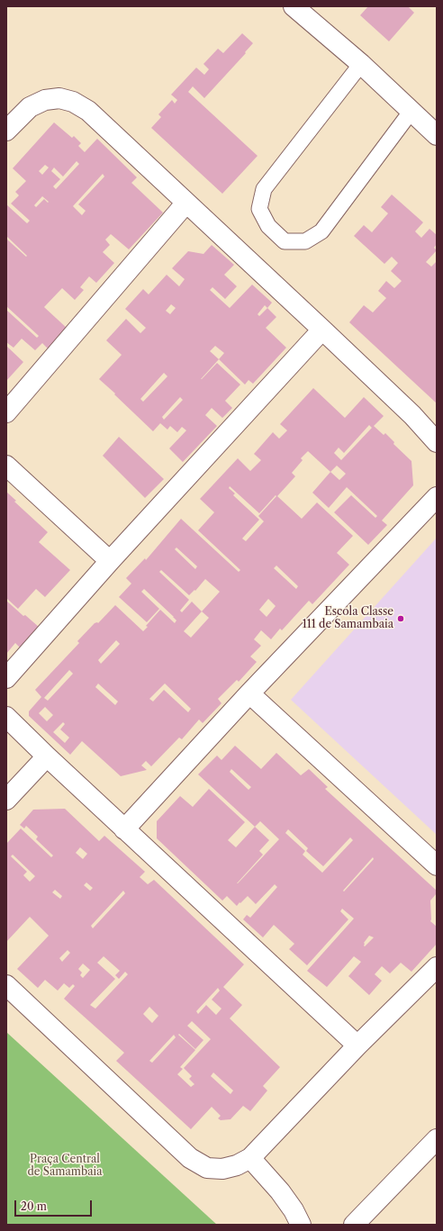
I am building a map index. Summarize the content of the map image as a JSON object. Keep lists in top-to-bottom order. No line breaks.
{"parks":["Praça Central de Samambaia"],"places":["Escola Classe 111 de Samambaia"],"scale_bar":"20 m"}
